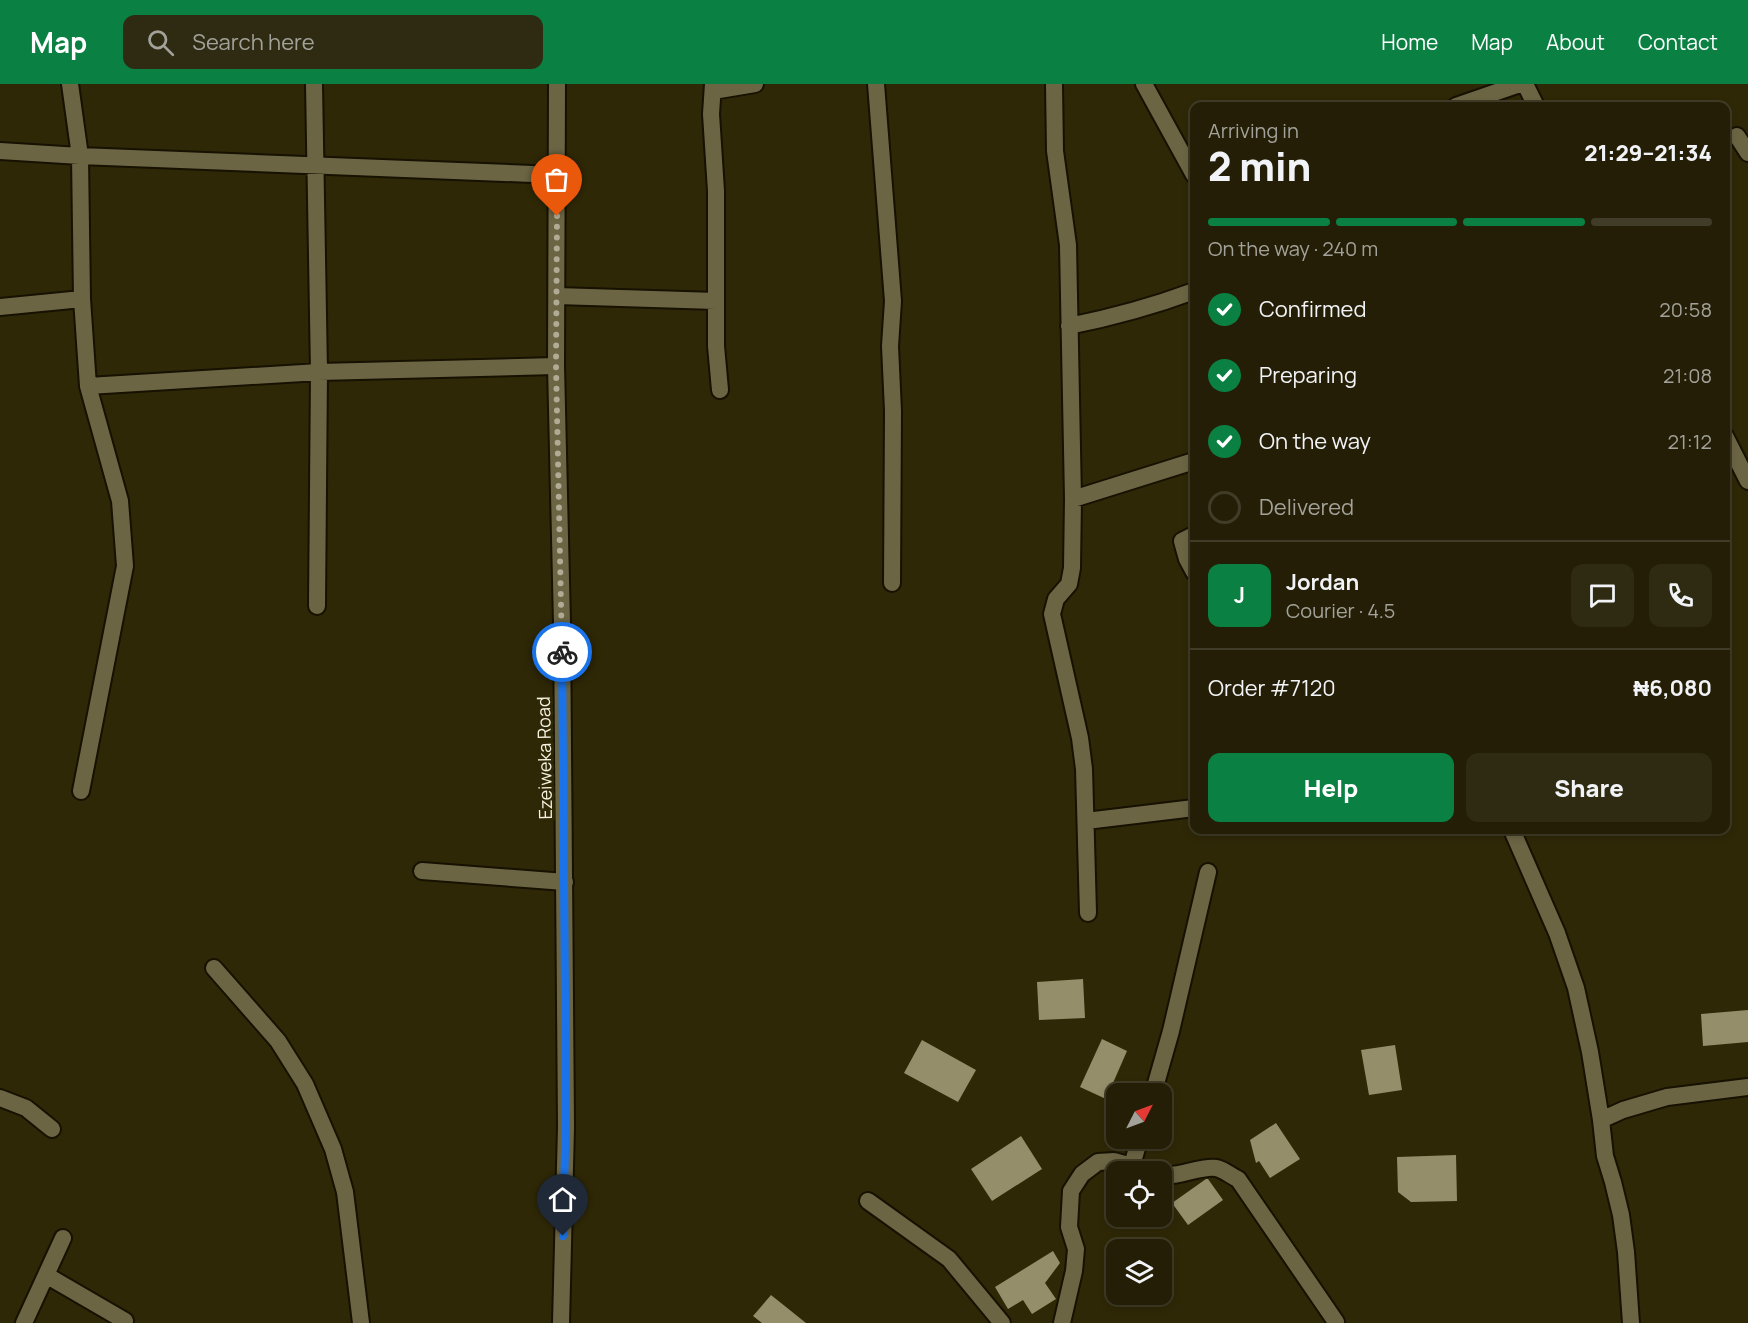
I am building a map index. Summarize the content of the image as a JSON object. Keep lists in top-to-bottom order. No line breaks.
{"streets":{"street":["Ezeiweka Road"]},"north":"top right","page":{"header":"Map","search":"Search here","nav":["Home","Map","About","Contact"],"heading":["2 min","Arriving in","21:29–21:34"],"panel":["Jordan","Courier · 4.5","Order #7120","₦6,080"],"bar":"On the way · 240 m","list":[["Confirmed","20:58"],["Preparing","21:08"],["On the way","21:12"],"Delivered"],"round":"J","buttons":["Help","Share"]}}
